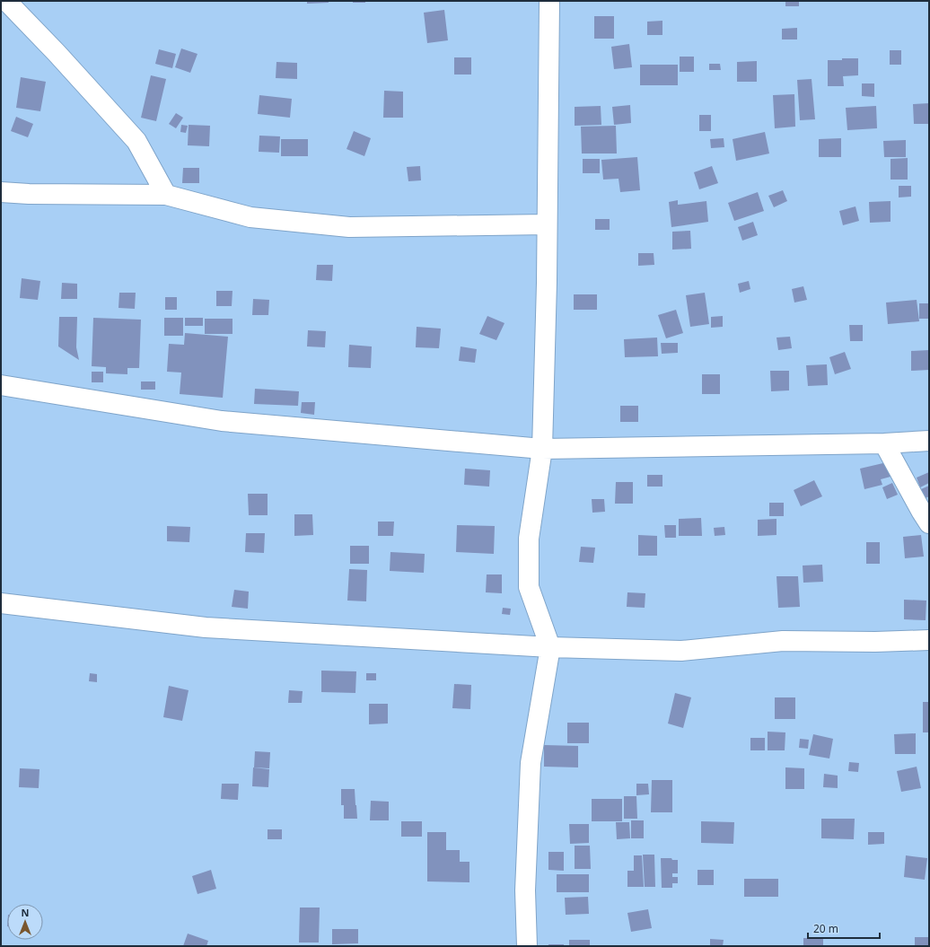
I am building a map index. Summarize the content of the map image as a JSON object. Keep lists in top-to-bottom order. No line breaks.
{"scale_bar":"20 m","north":"top"}
